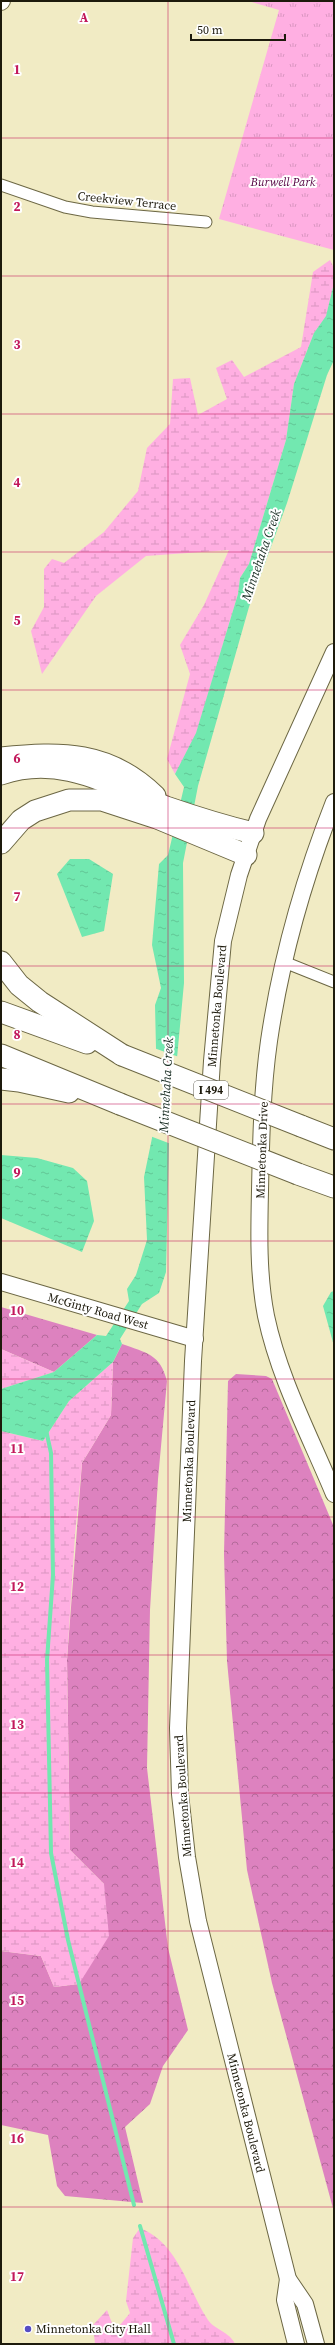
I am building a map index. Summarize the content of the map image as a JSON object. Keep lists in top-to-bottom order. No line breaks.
{"streets":{"highway":["I 494"],"main road":["Minnetonka Boulevard","Minnetonka Drive","McGinty Road West"],"street":["Creekview Terrace"]},"crossings":[["Minnetonka Boulevard","McGinty Road West"]],"water":["Minnehaha Creek"],"parks":["Burwell Park"],"places":["Minnetonka City Hall"],"scale_bar":"50 m","grid":{"columns":["A"],"rows":["1","2","3","4","5","6","7","8","9","10","11","12","13","14","15","16","17"]}}
